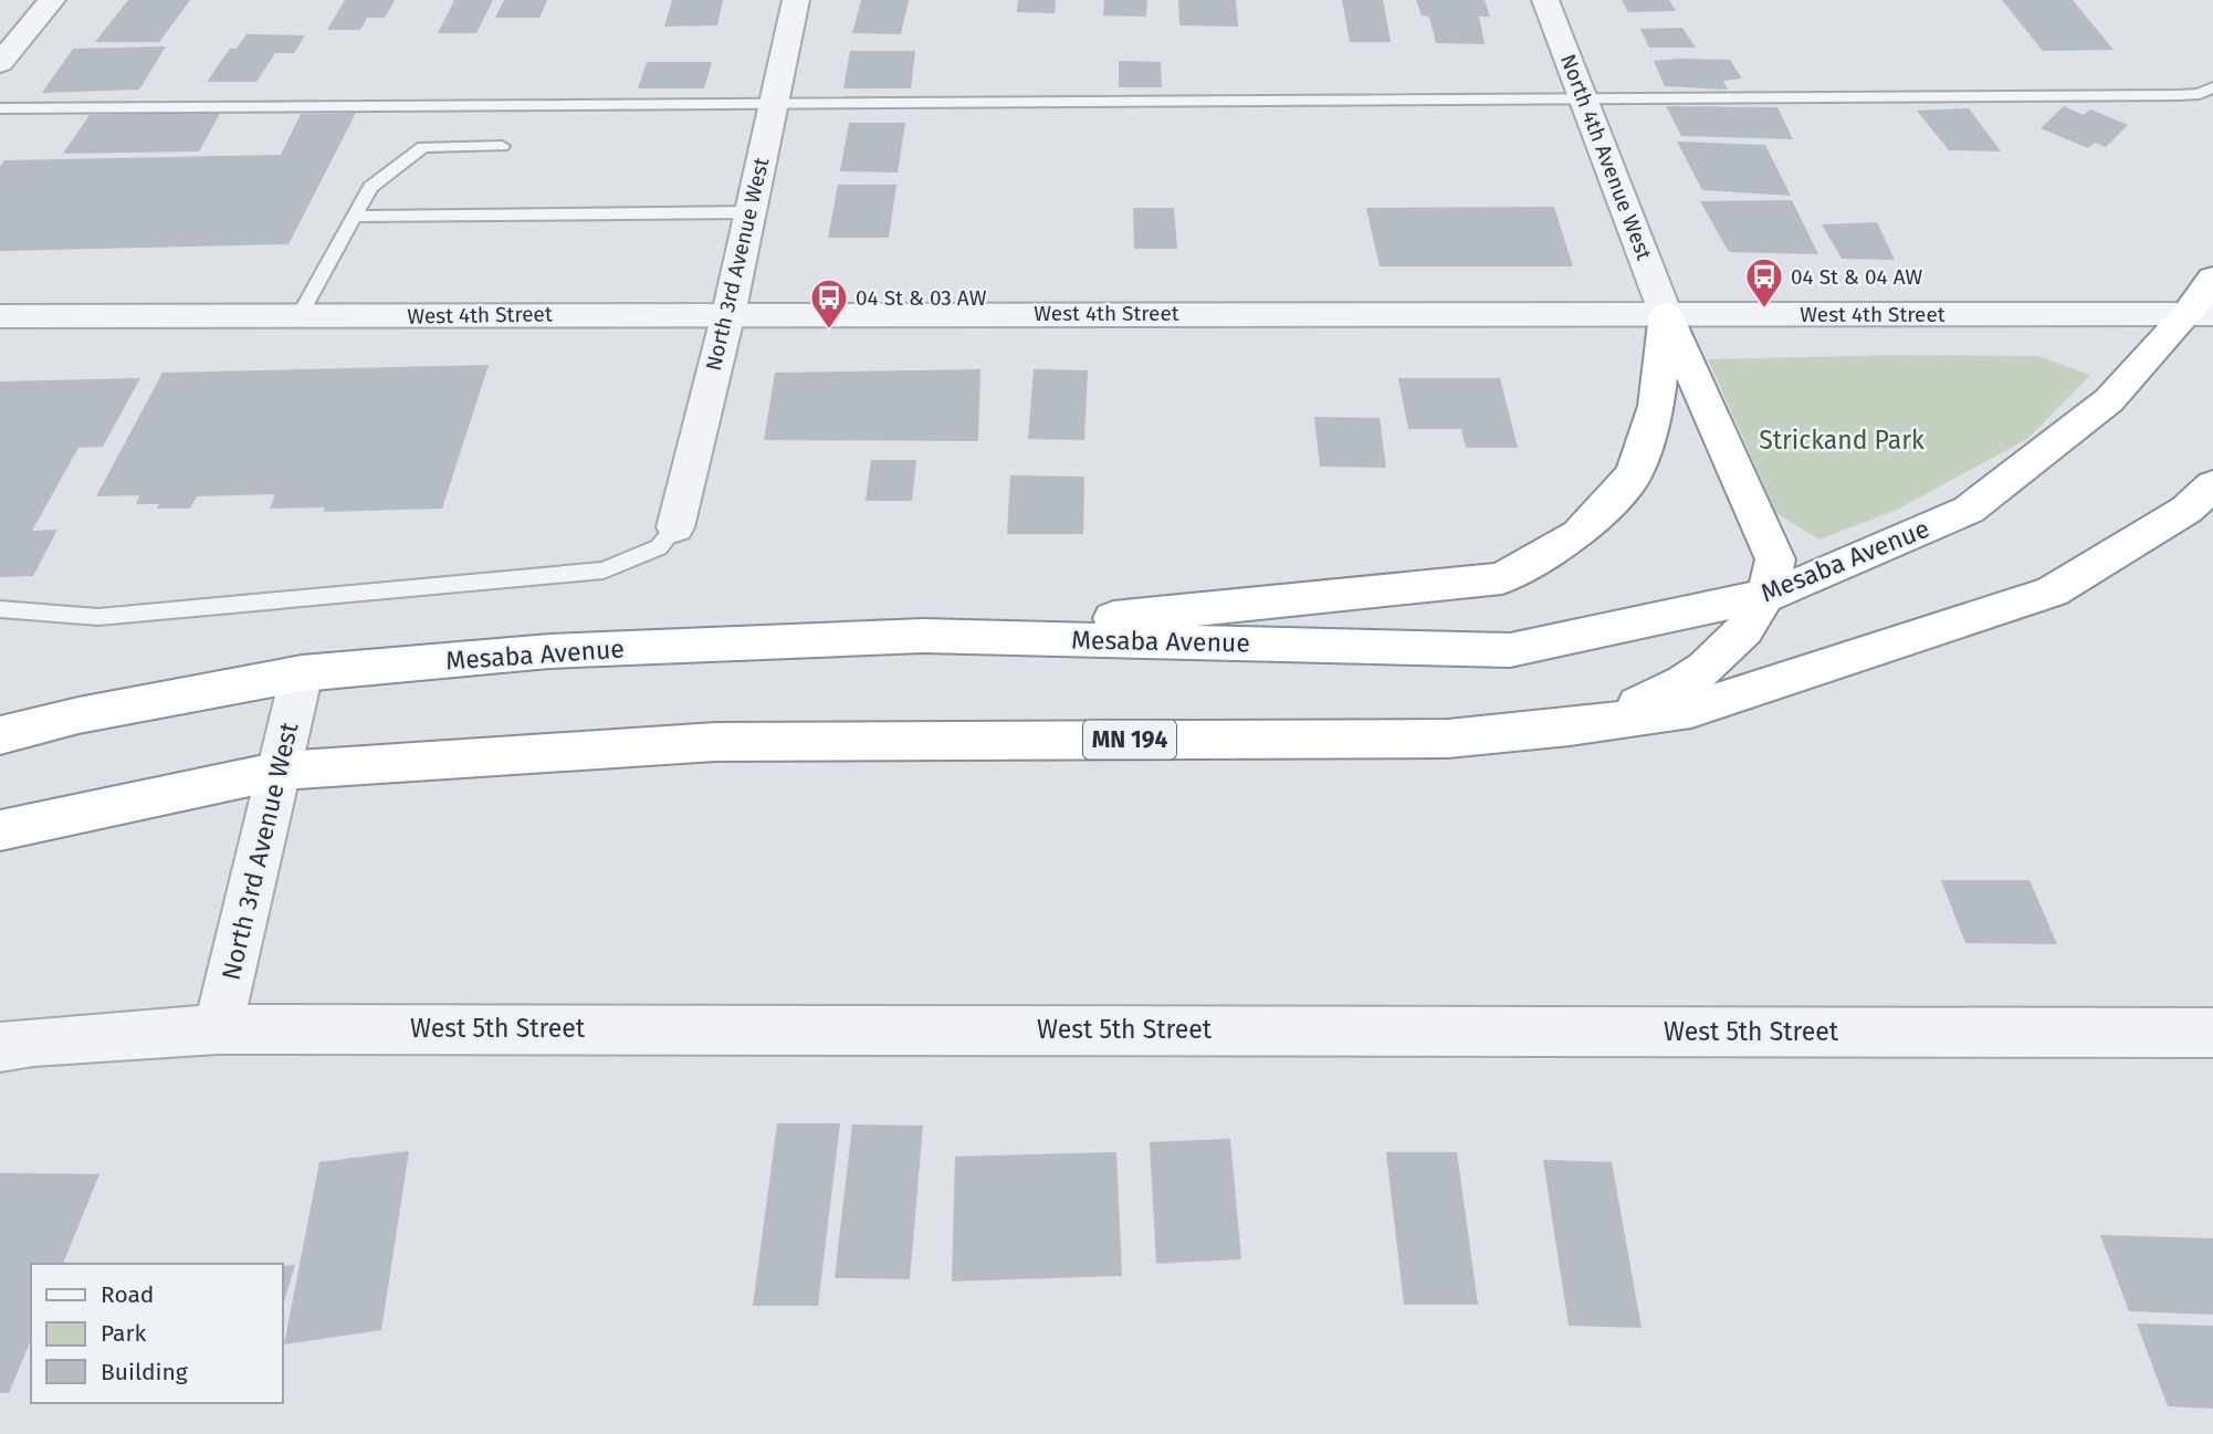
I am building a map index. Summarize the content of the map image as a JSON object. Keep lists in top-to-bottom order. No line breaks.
{"streets":{"highway":["Mesaba Avenue","MN 194"],"street":["North 4th Avenue West","North 3rd Avenue West","West 4th Street","West 5th Street"]},"crossings":[["North 4th Avenue West","West 4th Street"],["North 3rd Avenue West","West 4th Street"],["North 3rd Avenue West","Mesaba Avenue"],["North 3rd Avenue West","MN 194"],["North 3rd Avenue West","West 5th Street"],["West 4th Street","Mesaba Avenue"]],"parks":["Strickand Park"],"places":{"bus stop":["04 St & 04 AW","04 St & 03 AW"]},"legend":["Road","Park","Building"]}
